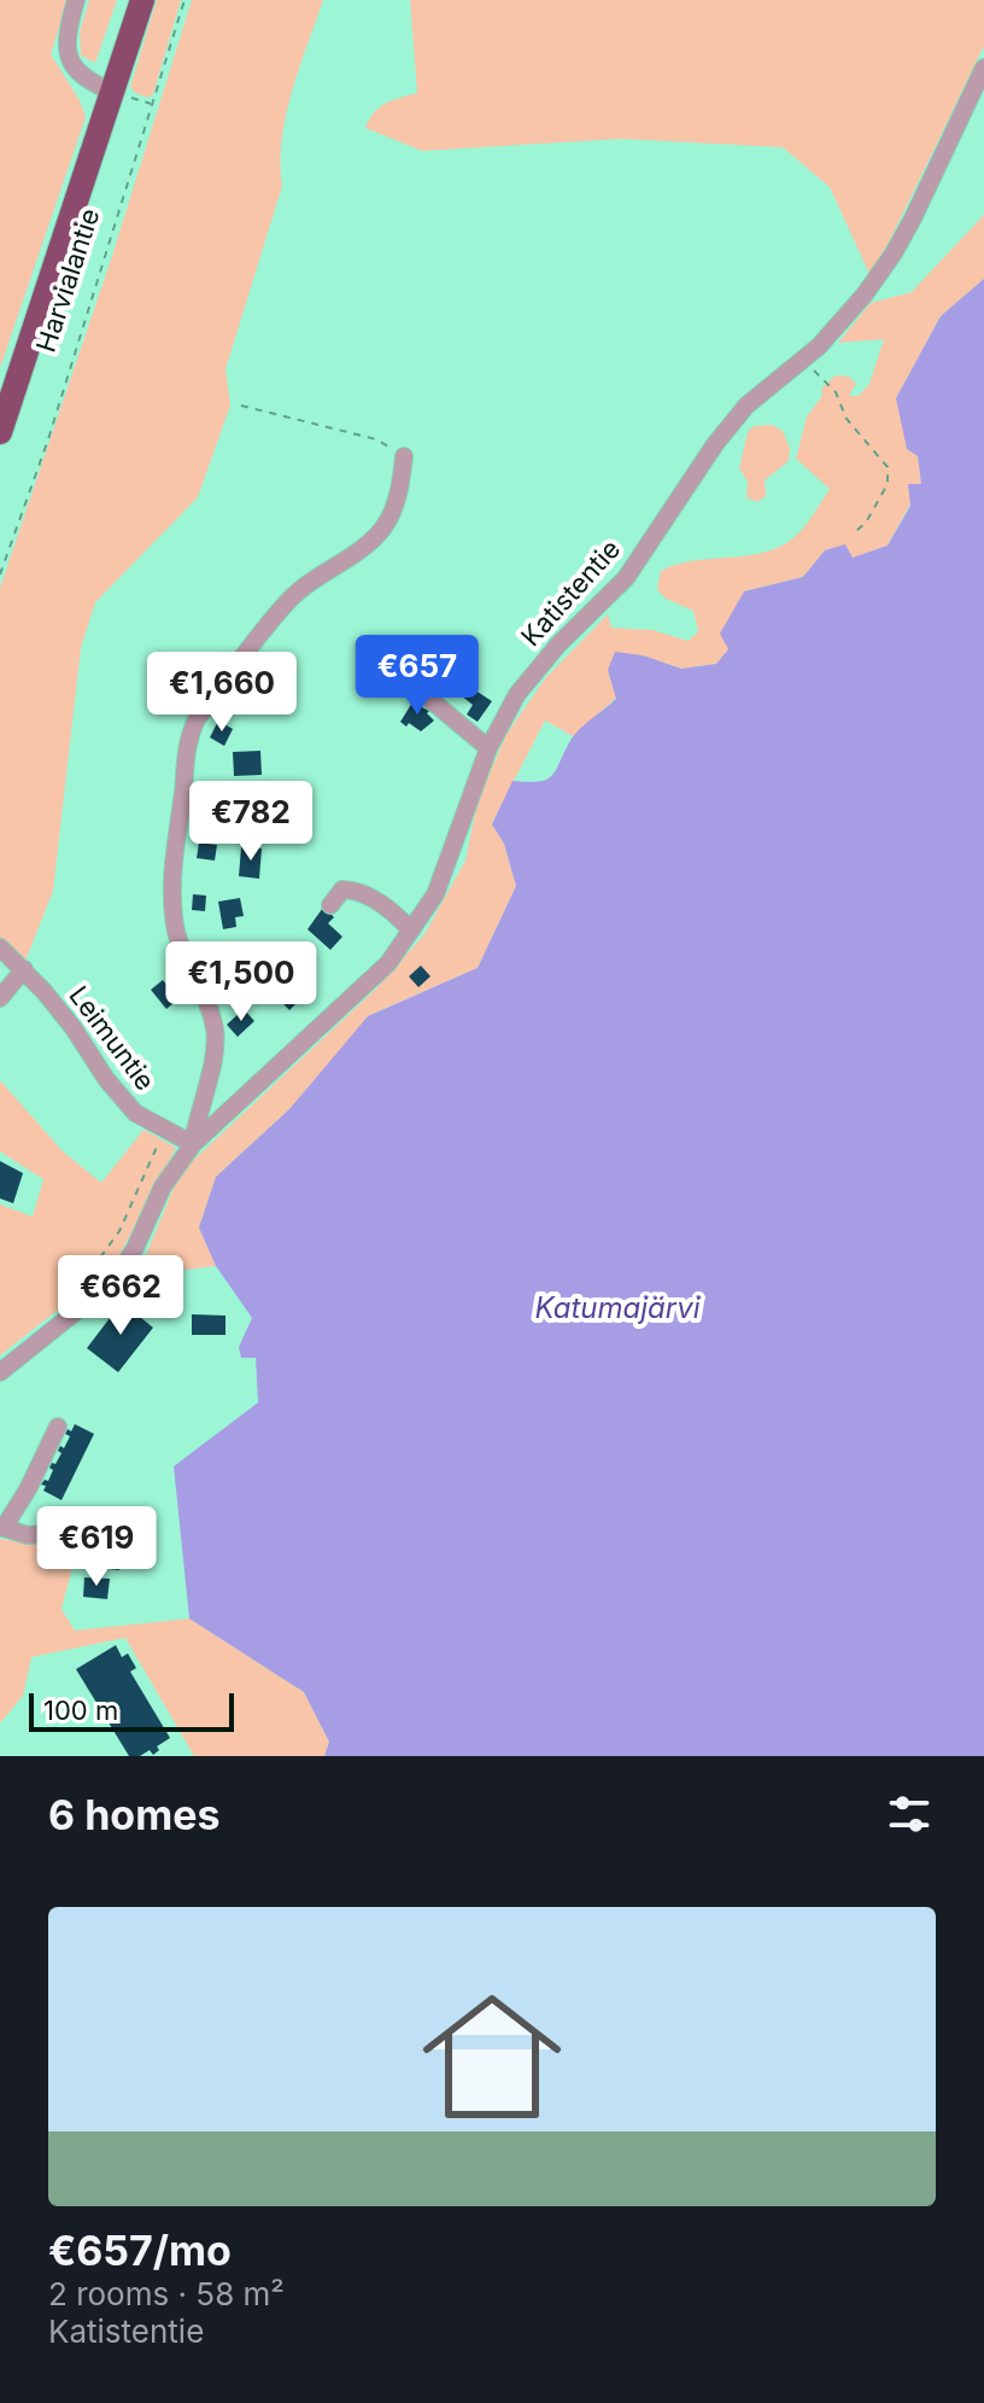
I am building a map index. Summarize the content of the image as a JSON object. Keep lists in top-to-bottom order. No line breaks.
{"streets":{"highway":["Harvialantie"],"street":["Katistentie","Leimuntie"]},"crossings":[["Katistentie","Leimuntie"]],"water":["Katumajärvi"],"scale_bar":"100 m","page":{"price":["€657","€1,660","€782","€1,500","€662","€619"],"scale":"100 m","heading":"6 homes","list":[{"name":"€657/mo","note":"2 rooms · 58 m² · Katistentie"}]}}
